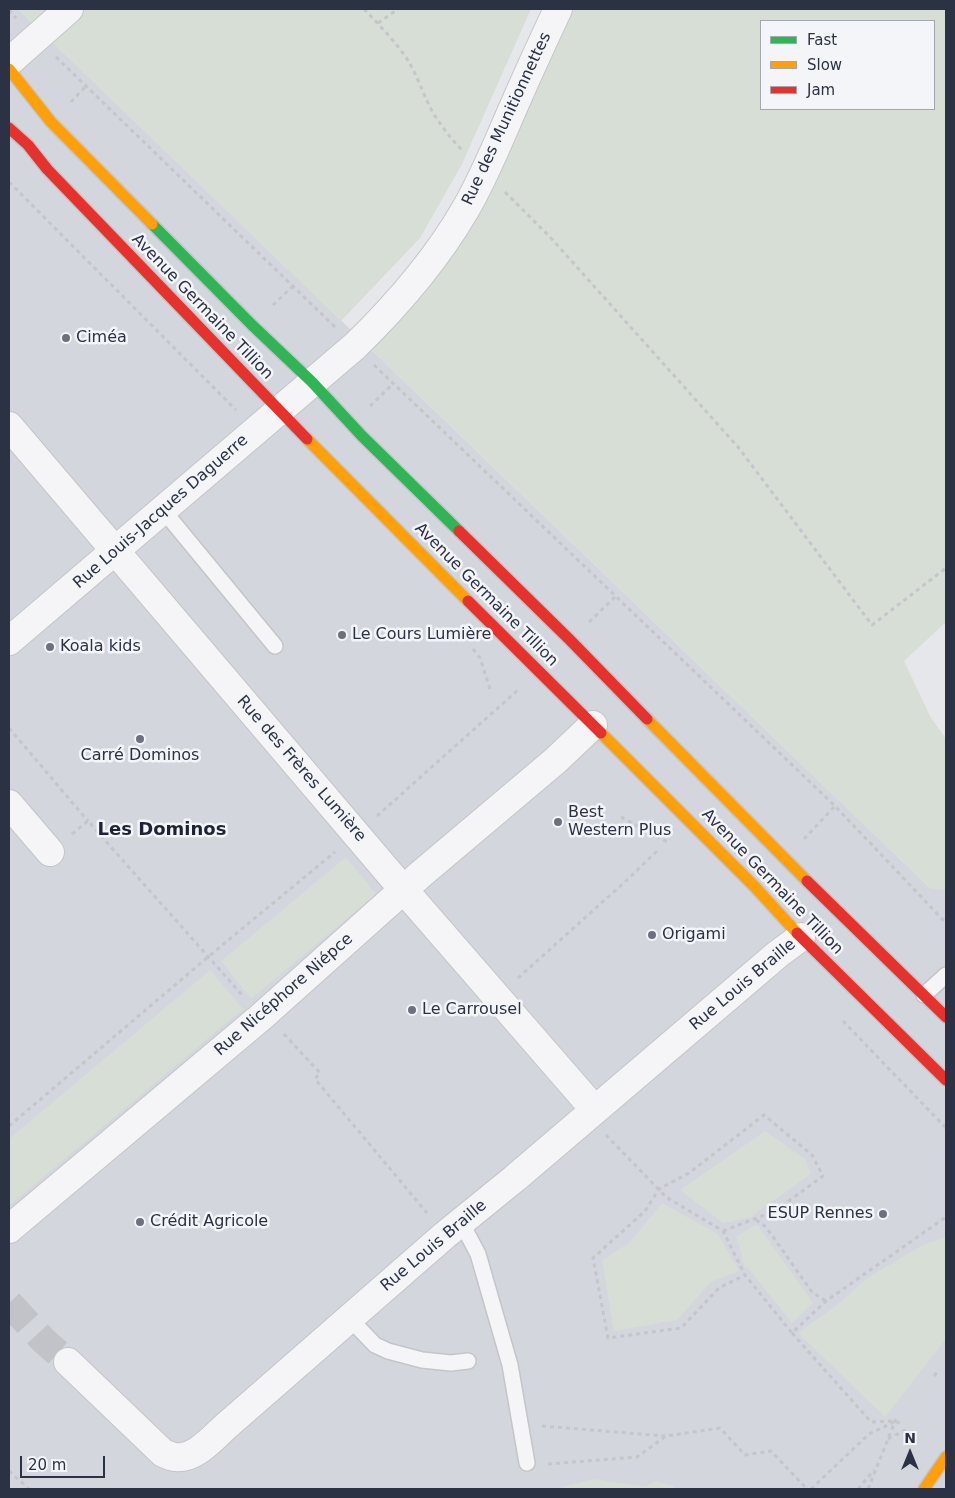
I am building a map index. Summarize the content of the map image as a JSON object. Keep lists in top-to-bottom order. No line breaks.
{"streets":{"street":["Rue des Munitionnettes","Avenue Germaine Tillion","Rue Louis-Jacques Daguerre","Rue des Frères Lumière","Rue Louis Braille","Rue Nicéphore Niépce"]},"crossings":[["Rue des Munitionnettes","Avenue Germaine Tillion"],["Rue des Munitionnettes","Rue Louis-Jacques Daguerre"],["Avenue Germaine Tillion","Rue Louis-Jacques Daguerre"],["Avenue Germaine Tillion","Rue Louis Braille"],["Avenue Germaine Tillion","Rue Nicéphore Niépce"],["Rue Louis-Jacques Daguerre","Rue des Frères Lumière"],["Rue des Frères Lumière","Rue Louis Braille"],["Rue des Frères Lumière","Rue Nicéphore Niépce"]],"districts":["Les Dominos"],"places":["Ciméa","Le Cours Lumière","Koala kids","Carré Dominos","Best Western Plus","Origami","Le Carrousel","ESUP Rennes","Crédit Agricole"],"legend":["Fast","Slow","Jam"],"scale_bar":"20 m","north":"top"}
